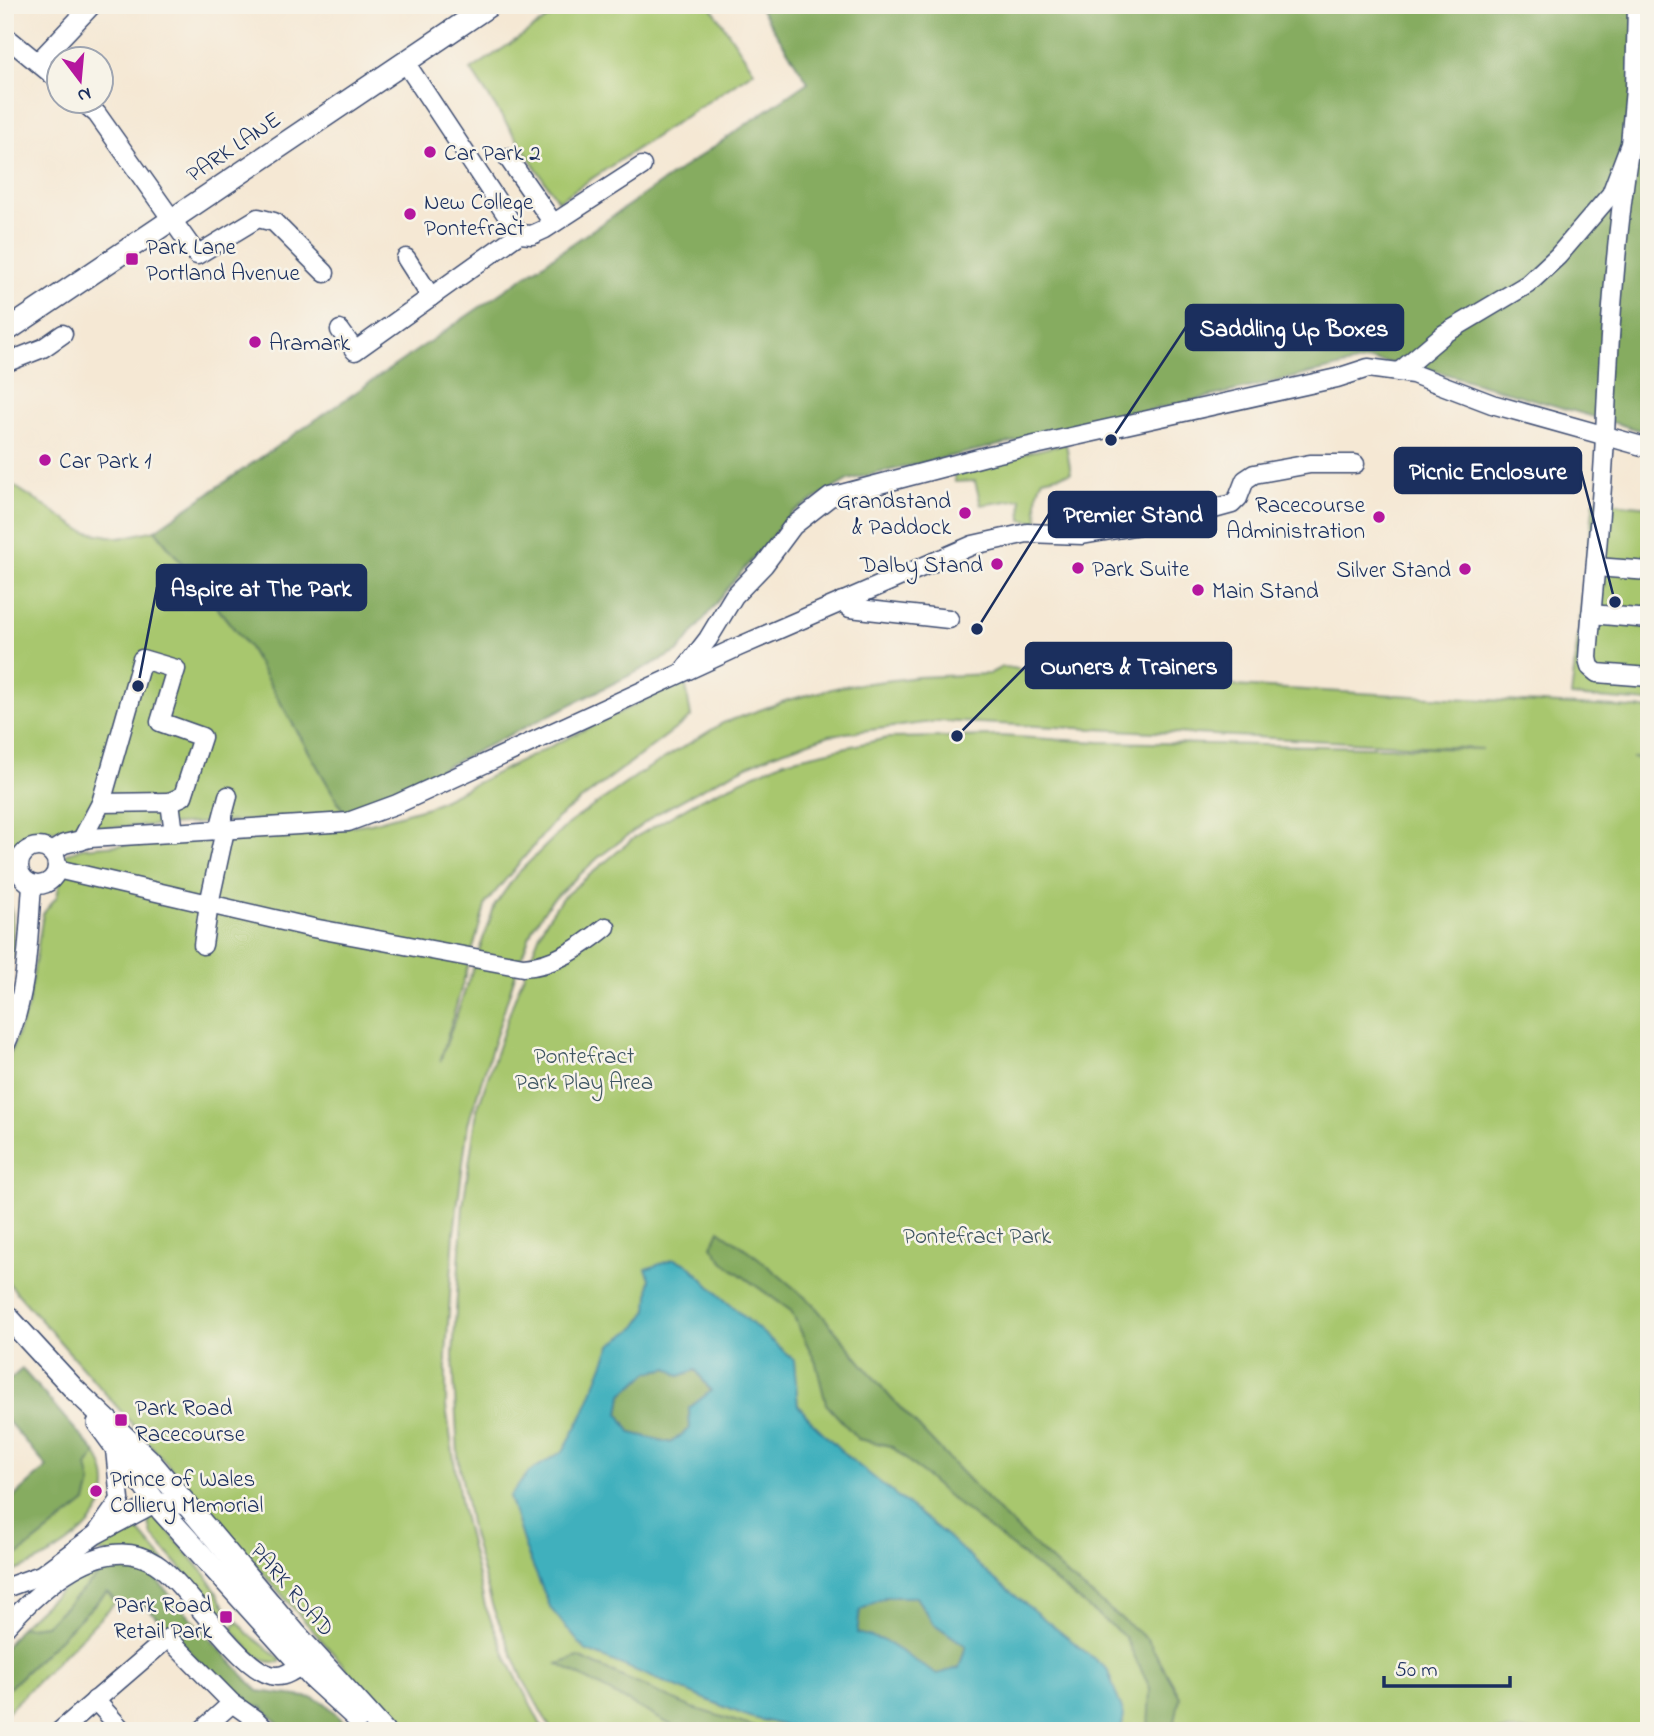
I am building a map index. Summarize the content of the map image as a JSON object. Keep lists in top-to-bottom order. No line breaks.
{"streets":{"main road":["PARK LANE","PARK ROAD"]},"parks":["Pontefract Park Play Area","Pontefract Park"],"places":{"other":["Car Park 2","New College Pontefract","Aramark","Saddling Up Boxes","Car Park 1","Grandstand & Paddock","Racecourse Administration","Dalby Stand","Park Suite","Silver Stand","Main Stand","Picnic Enclosure","Premier Stand","Aspire at The Park","Owners & Trainers","Prince of Wales Colliery Memorial"],"transit":["Park Lane Portland Avenue","Park Road Racecourse","Park Road Retail Park"]},"scale_bar":"50 m","north":"bottom"}
